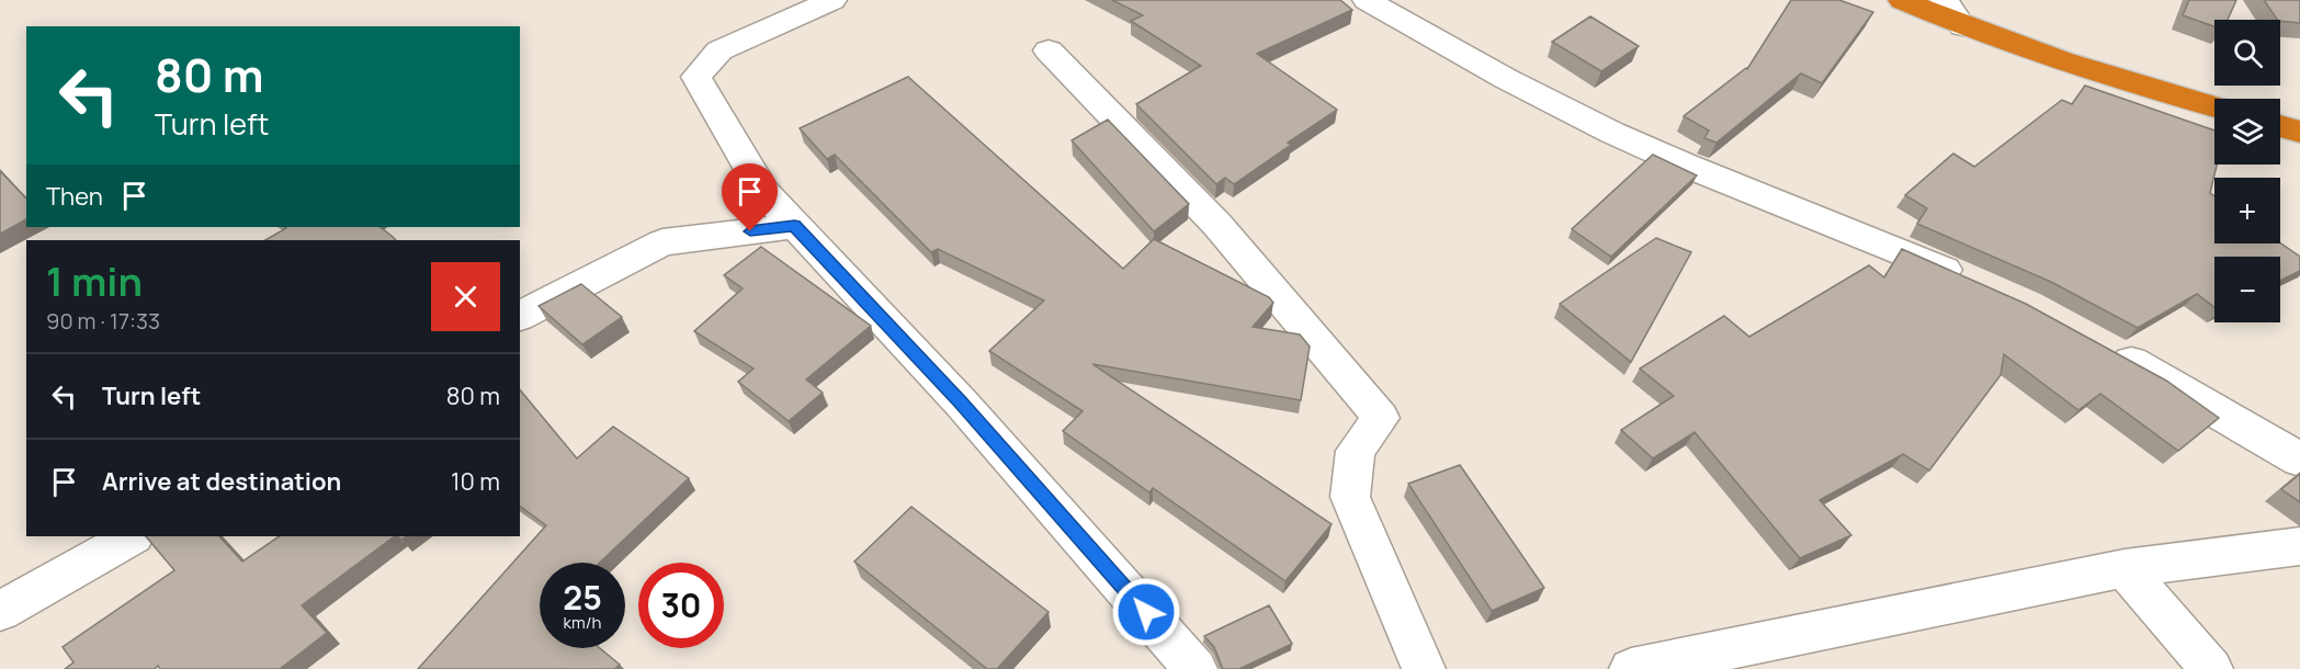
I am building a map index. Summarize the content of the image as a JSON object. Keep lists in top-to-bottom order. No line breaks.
{"page":{"map_buttons":["+","−"],"turn":["80 m","Turn left"],"then":"Then","heading":["1 min","90 m · 17:33"],"list":[{"name":"Turn left","value":"80 m"},{"name":"Arrive at destination","value":"10 m"}],"speed":"25 km/h","limit":"30"}}
